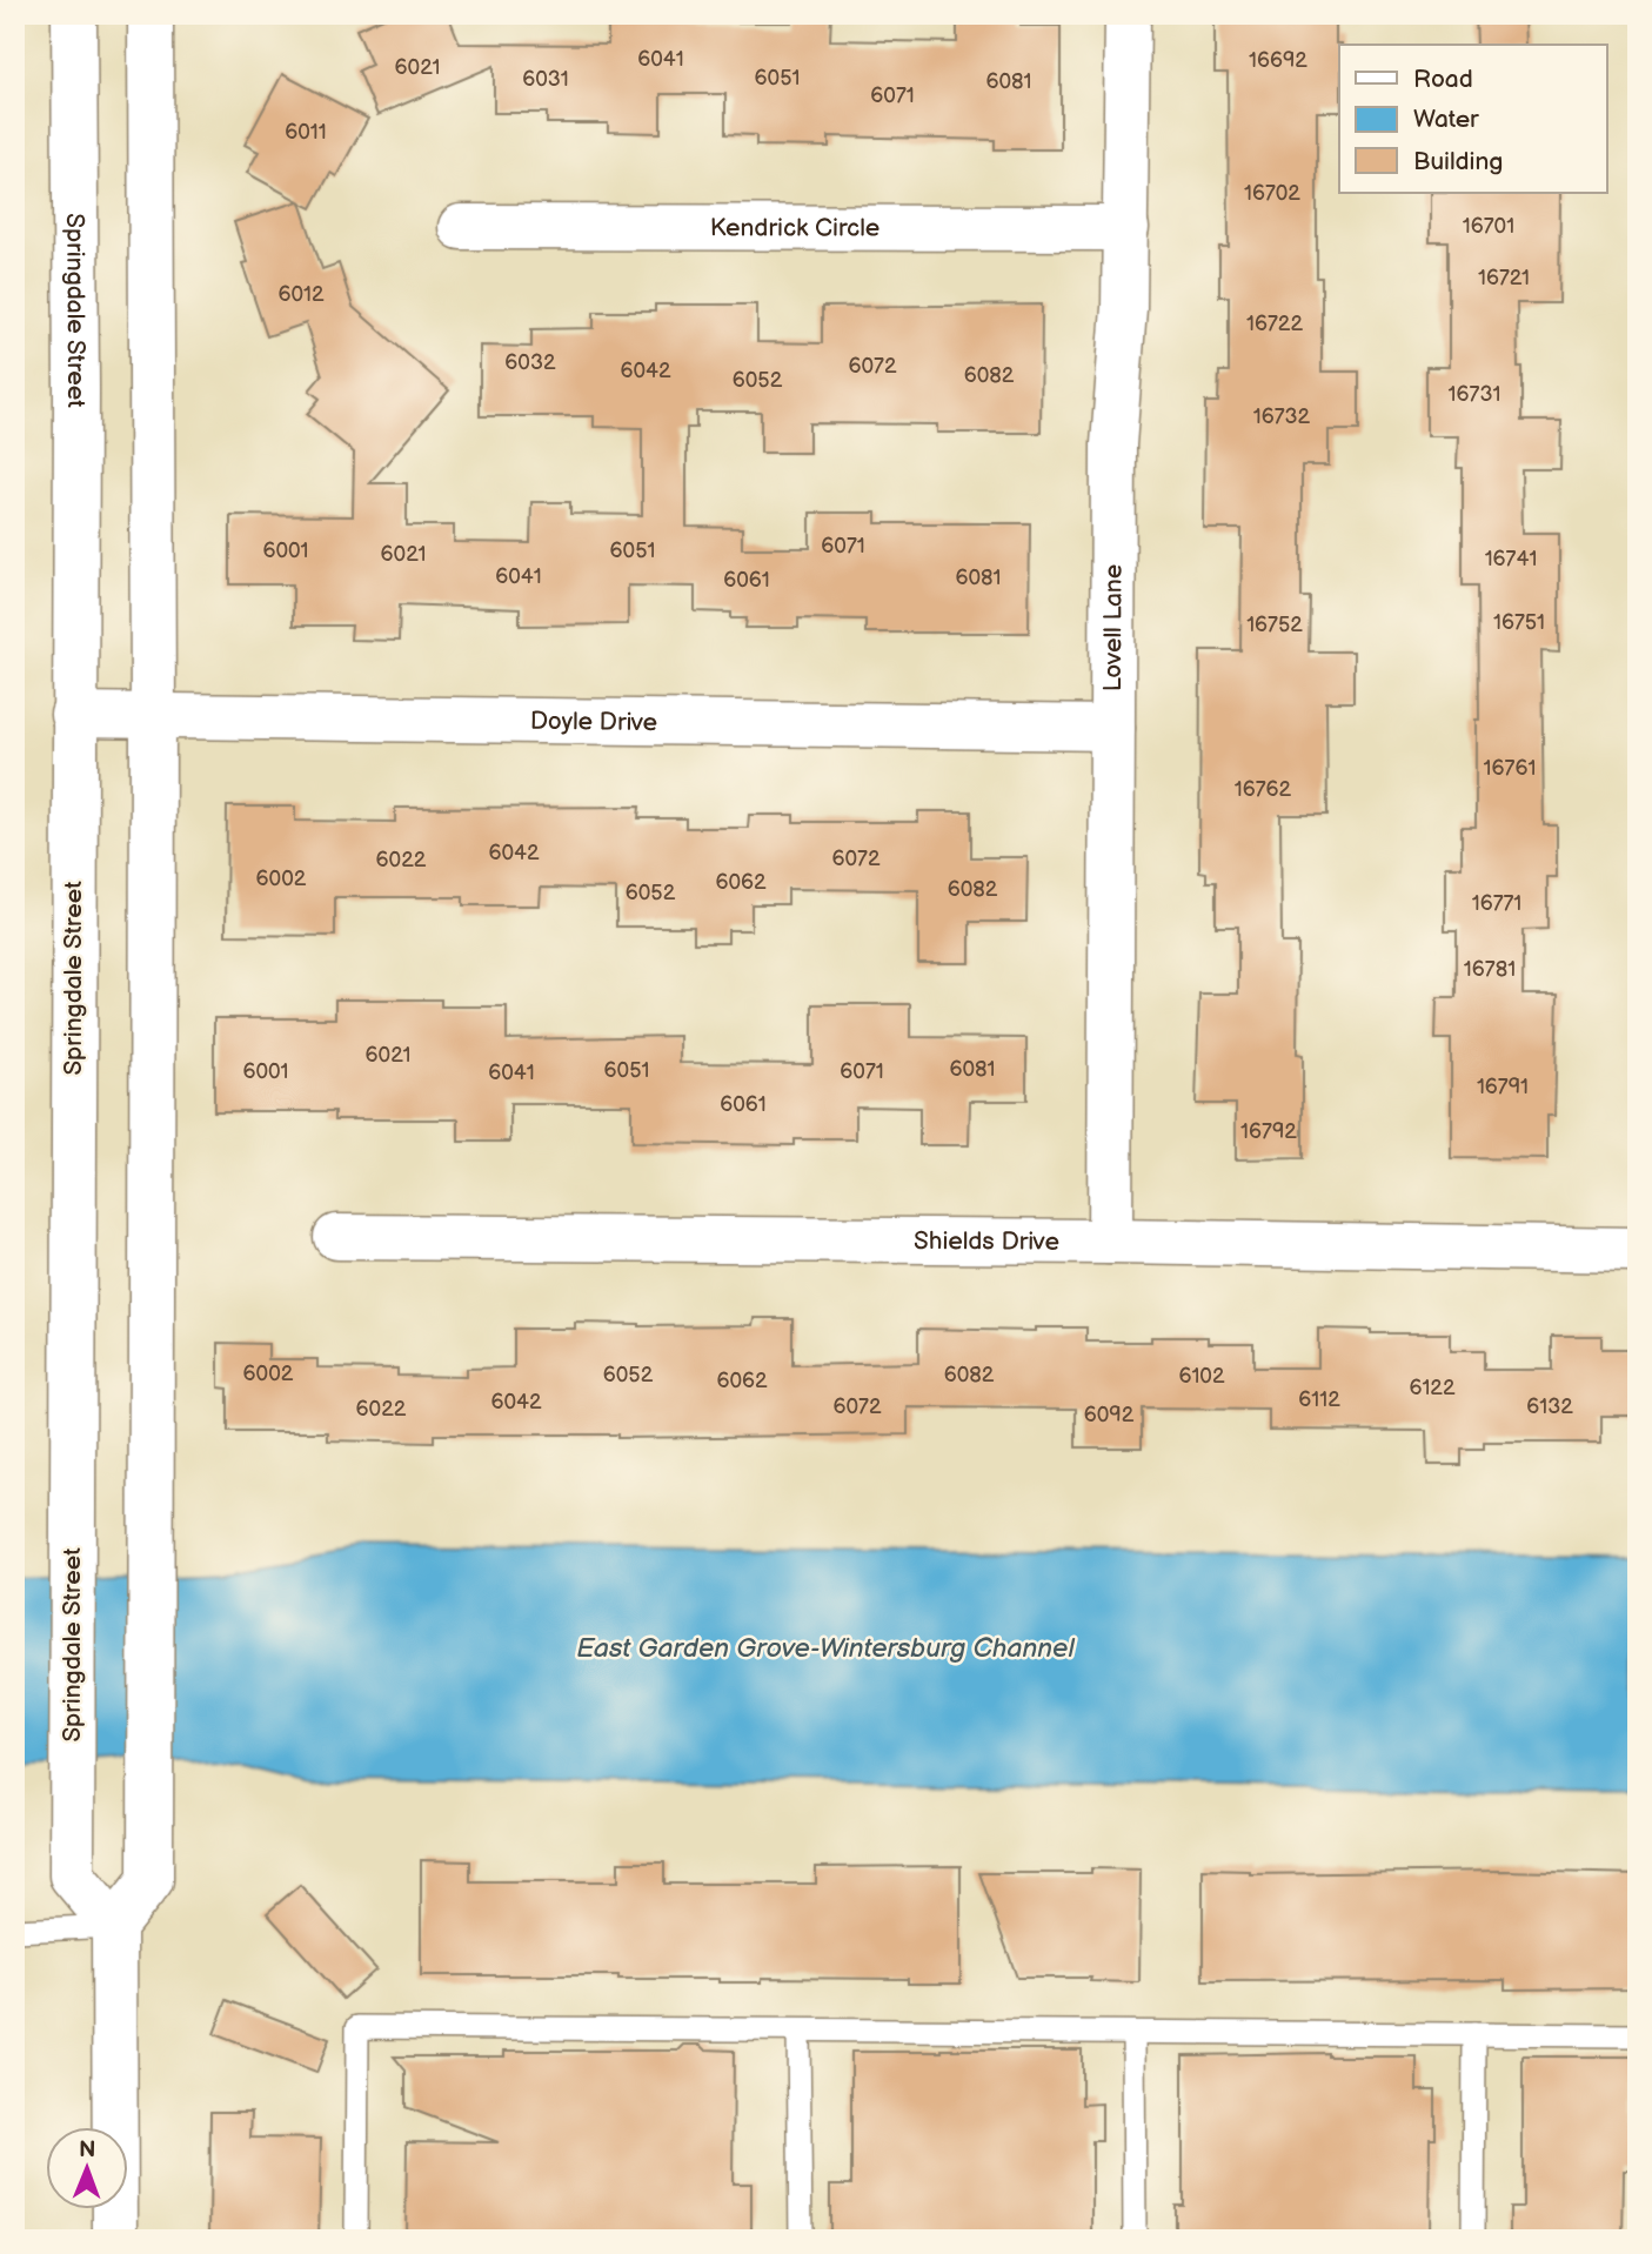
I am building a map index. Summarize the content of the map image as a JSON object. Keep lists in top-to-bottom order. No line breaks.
{"streets":{"street":["Kendrick Circle","Springdale Street","Lovell Lane","Doyle Drive","Shields Drive"]},"crossings":[["Kendrick Circle","Lovell Lane"],["Springdale Street","Doyle Drive"],["Lovell Lane","Doyle Drive"],["Lovell Lane","Shields Drive"]],"water":["East Garden Grove-Wintersburg Channel"],"house_numbers":["6041","16692","6021","6051","6031","6081","6071","6011","16702","16701","16721","6012","16722","6032","6072","6042","6082","6052","16731","16732","6071","6001","6051","6021","16741","6041","6081","6061","16751","16752","16761","16762","6042","6072","6022","6002","6062","6082","6052","16771","16781","6021","6081","6051","6001","6071","6041","16791","6061","16792","6002","6052","6082","6102","6062","6122","6112","6042","6072","6132","6022","6092"],"legend":["Road","Water","Building"],"north":"top"}
